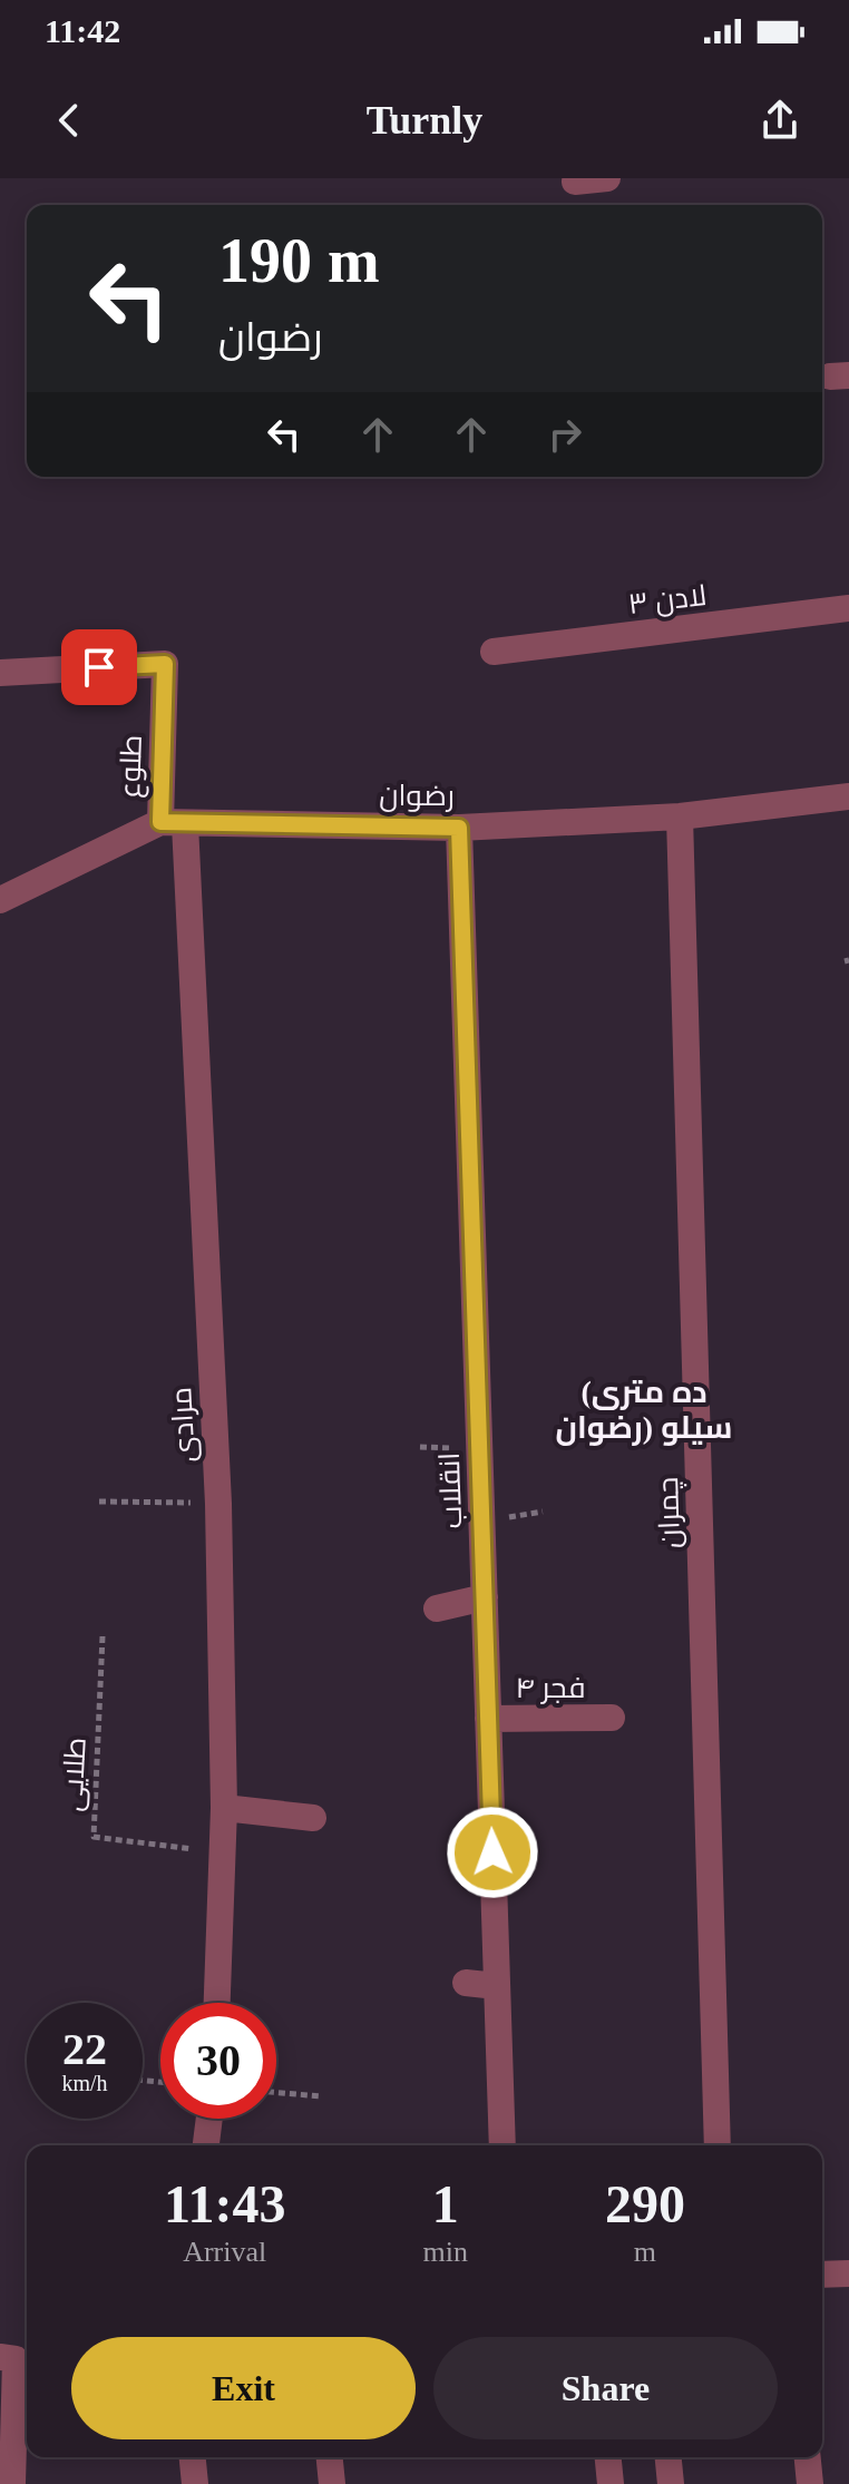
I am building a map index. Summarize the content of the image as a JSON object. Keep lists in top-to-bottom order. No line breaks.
{"streets":{"street":["لادن ۳","طلوع","رضوان","مرادی","انقلاب","چمران","فجر ۴"],"path":["طلایی"]},"crossings":[["طلوع","رضوان"],["طلوع","مرادی"],["رضوان","مرادی"],["رضوان","انقلاب"],["رضوان","چمران"],["مرادی","طلایی"],["انقلاب","فجر ۴"]],"districts":["(ده متری سیلو (رضوان"],"page":{"status":"11:42","header":"Turnly","turn":["190 m","رضوان"],"speed":"22 km/h","limit":"30","eta":["11:43","Arrival","1","min","290","m"],"buttons":["Exit","Share"]}}
